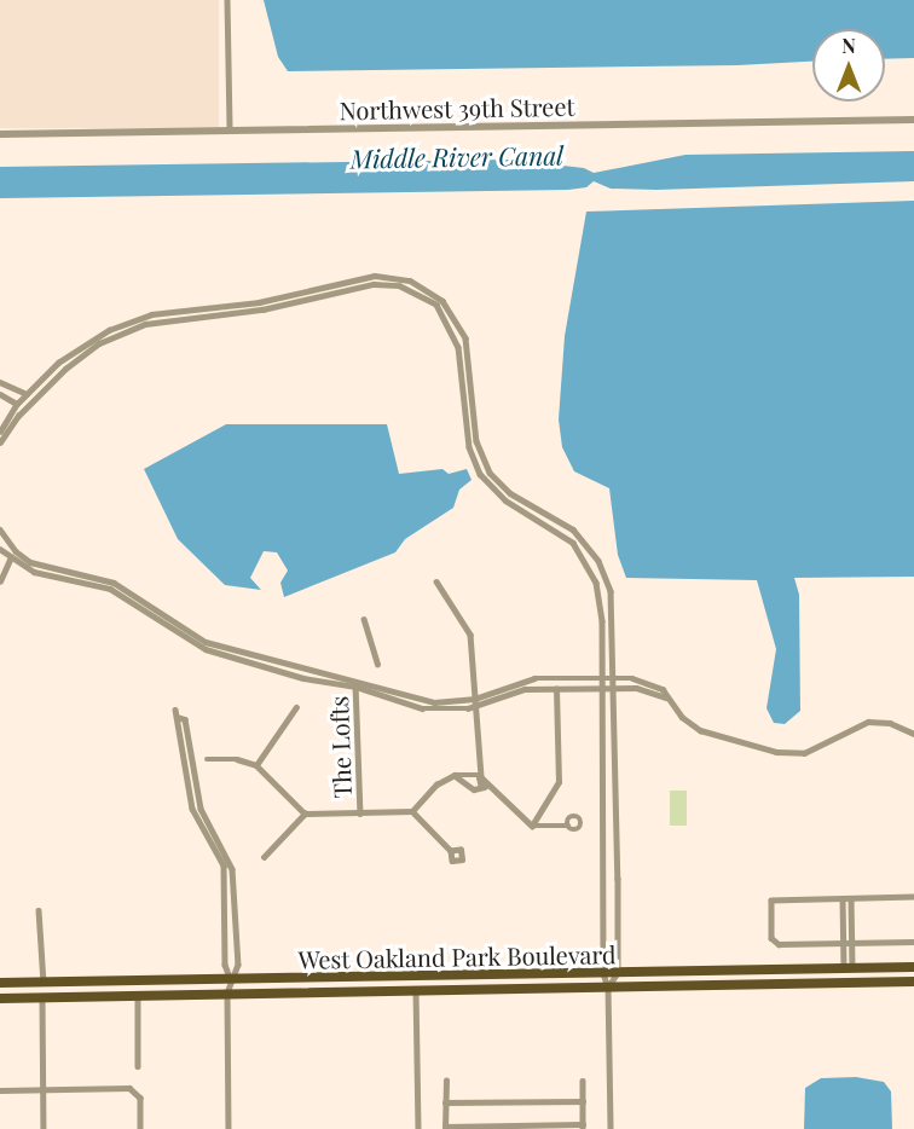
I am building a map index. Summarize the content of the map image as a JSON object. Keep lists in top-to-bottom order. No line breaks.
{"streets":{"main road":["West Oakland Park Boulevard"],"street":["Northwest 39th Street","The Lofts"]},"water":["Middle River Canal"],"north":"top"}
